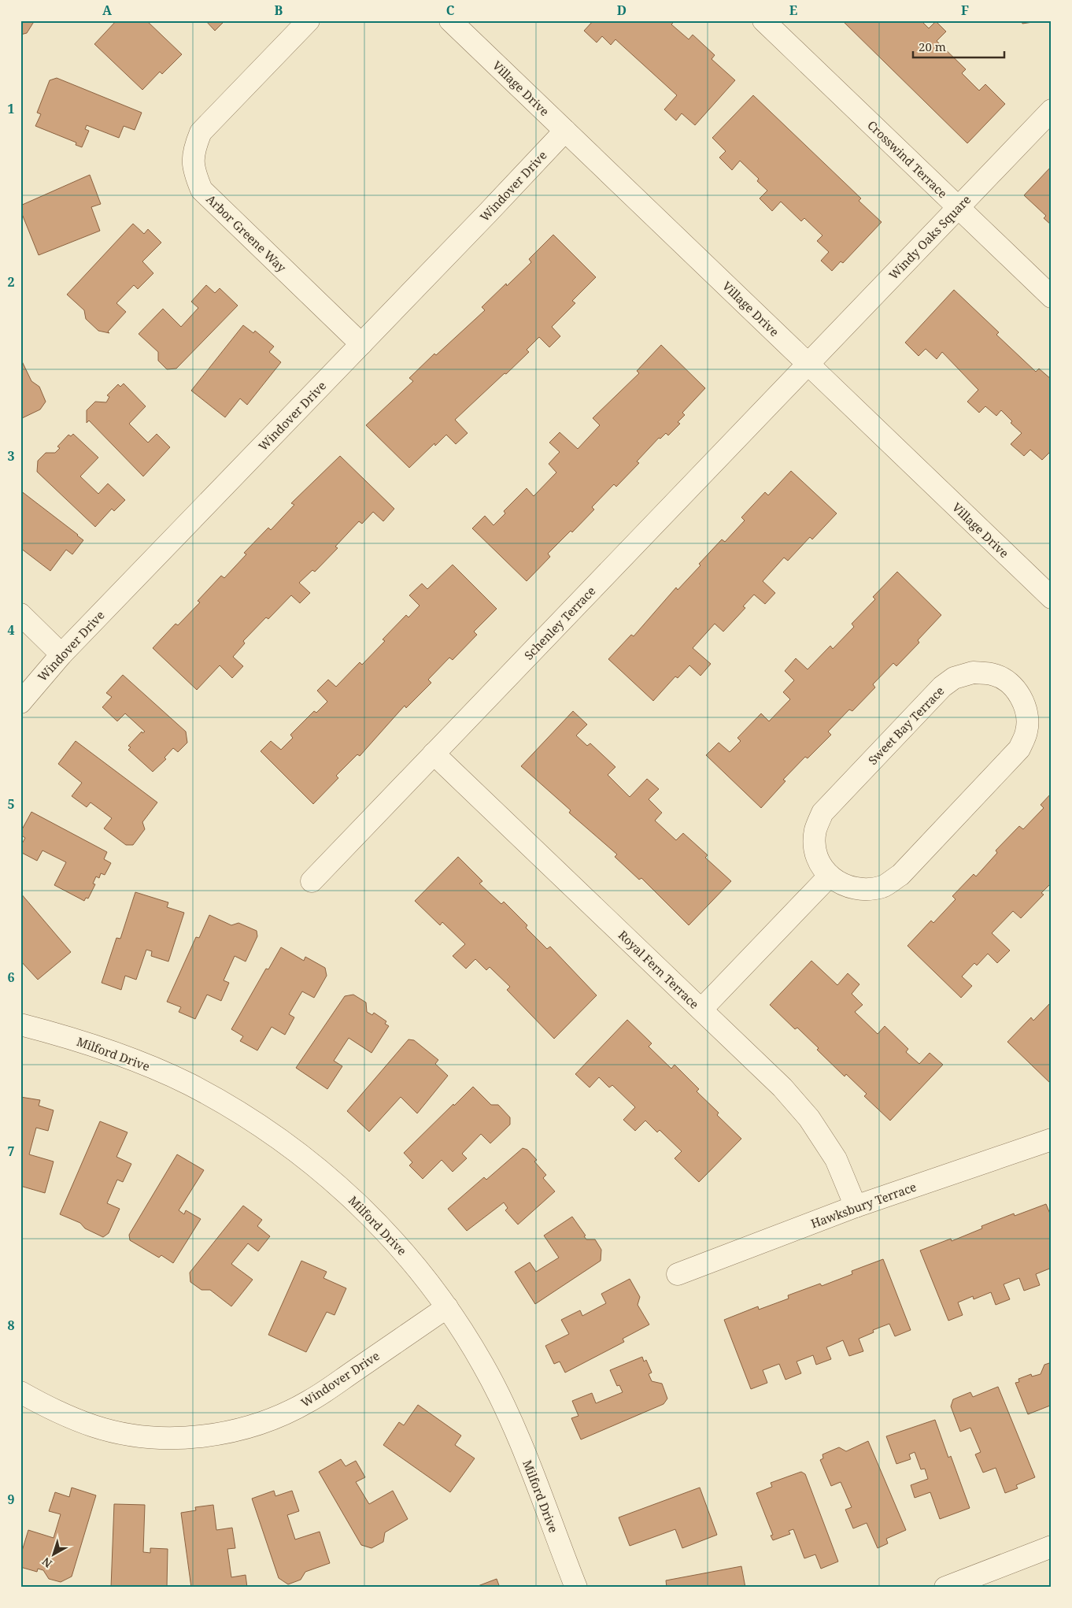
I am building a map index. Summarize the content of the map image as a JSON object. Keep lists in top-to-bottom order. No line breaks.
{"streets":{"street":["Village Drive","Crosswind Terrace","Windover Drive","Arbor Greene Way","Windy Oaks Square","Schenley Terrace","Sweet Bay Terrace","Royal Fern Terrace","Milford Drive","Hawksbury Terrace"]},"crossings":[["Village Drive","Windover Drive"],["Village Drive","Windy Oaks Square"],["Village Drive","Schenley Terrace"],["Crosswind Terrace","Windy Oaks Square"],["Windover Drive","Arbor Greene Way"],["Windover Drive","Milford Drive"],["Windy Oaks Square","Schenley Terrace"],["Schenley Terrace","Royal Fern Terrace"],["Royal Fern Terrace","Hawksbury Terrace"]],"scale_bar":"20 m","north":"bottom left","grid":{"columns":["A","B","C","D","E","F"],"rows":["1","2","3","4","5","6","7","8","9"]}}
